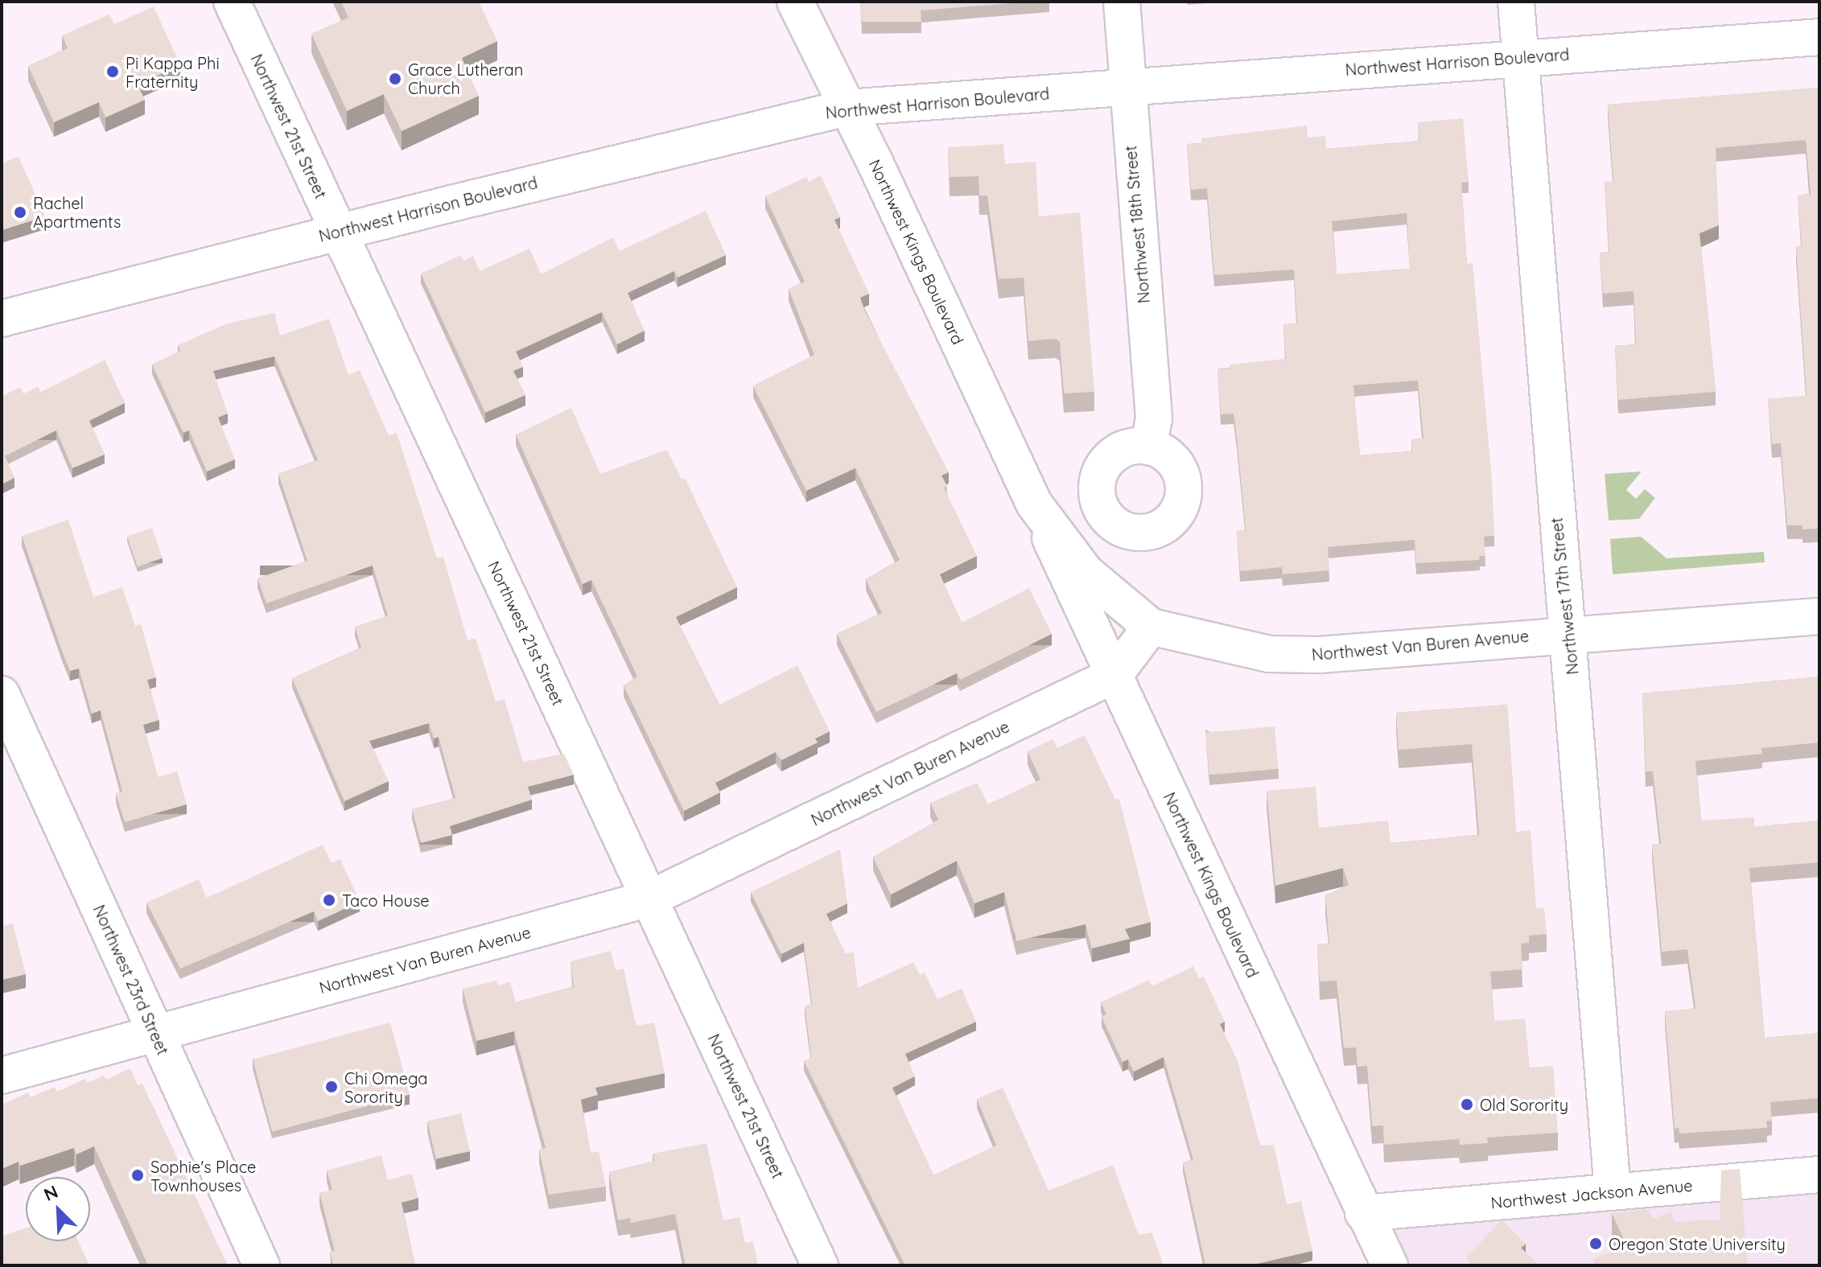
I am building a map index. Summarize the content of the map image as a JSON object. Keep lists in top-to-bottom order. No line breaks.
{"streets":{"street":["Northwest Harrison Boulevard","Northwest 21st Street","Northwest 18th Street","Northwest Kings Boulevard","Northwest 17th Street","Northwest Van Buren Avenue","Northwest 23rd Street","Northwest Jackson Avenue"]},"crossings":[["Northwest Harrison Boulevard","Northwest 21st Street"],["Northwest Harrison Boulevard","Northwest 18th Street"],["Northwest Harrison Boulevard","Northwest Kings Boulevard"],["Northwest Harrison Boulevard","Northwest 17th Street"],["Northwest 21st Street","Northwest Van Buren Avenue"],["Northwest Kings Boulevard","Northwest Van Buren Avenue"],["Northwest Kings Boulevard","Northwest Jackson Avenue"],["Northwest 17th Street","Northwest Van Buren Avenue"],["Northwest 17th Street","Northwest Jackson Avenue"],["Northwest Van Buren Avenue","Northwest 23rd Street"]],"places":["Pi Kappa Phi Fraternity","Grace Lutheran Church","Rachel Apartments","Taco House","Chi Omega Sorority","Old Sorority","Sophie's Place Townhouses","Oregon State University"],"north":"top left"}
